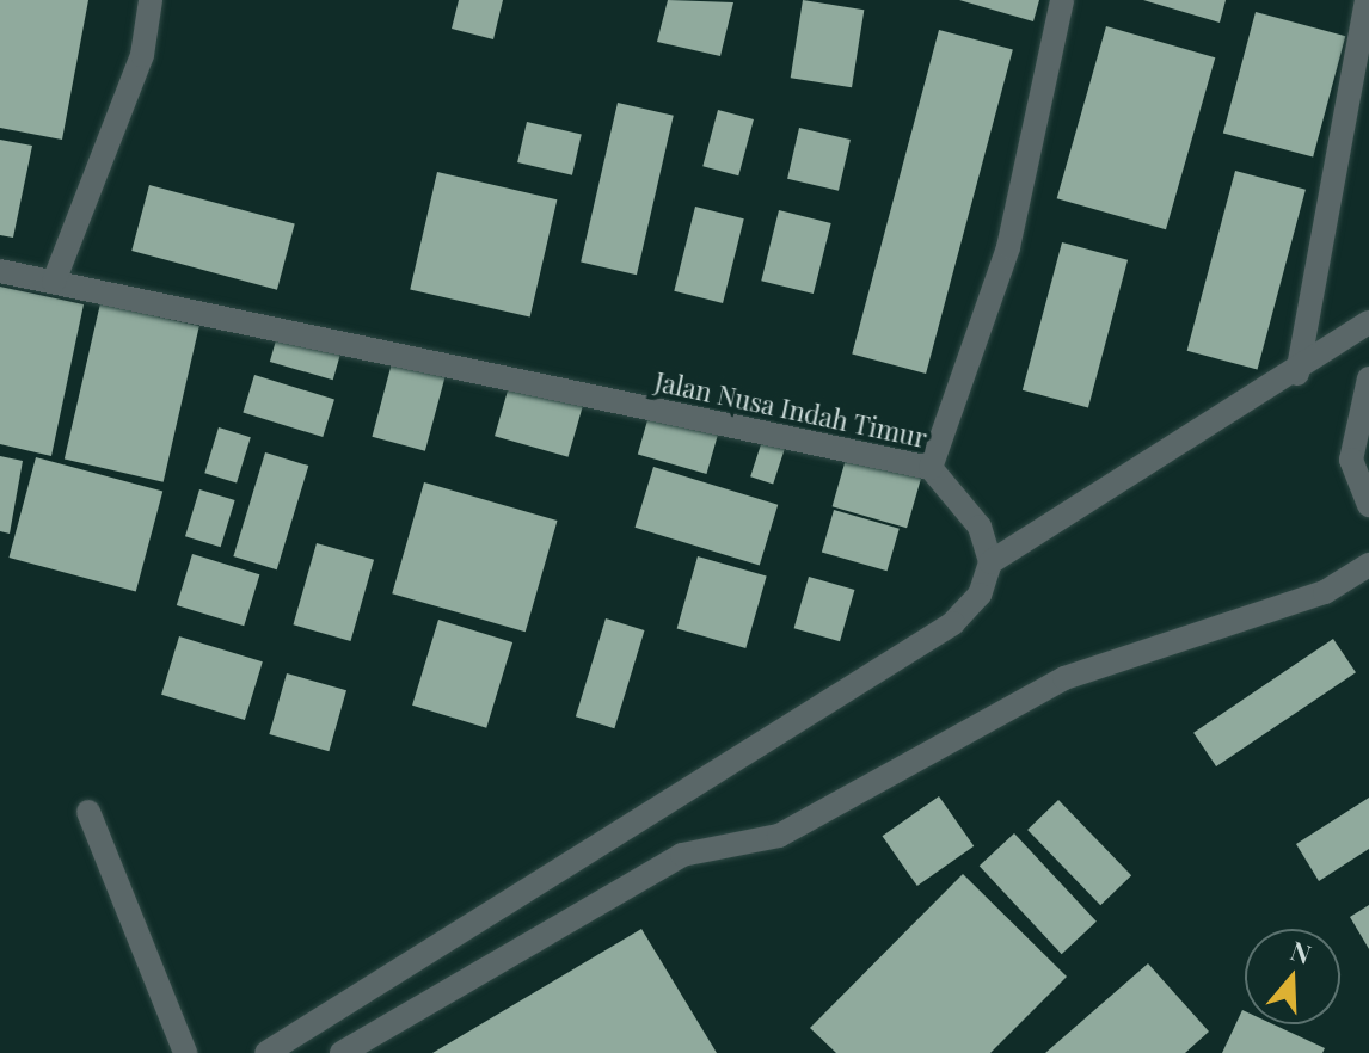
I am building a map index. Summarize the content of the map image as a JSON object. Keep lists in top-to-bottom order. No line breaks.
{"streets":{"street":["Jalan Nusa Indah Timur"]},"north":"top"}
